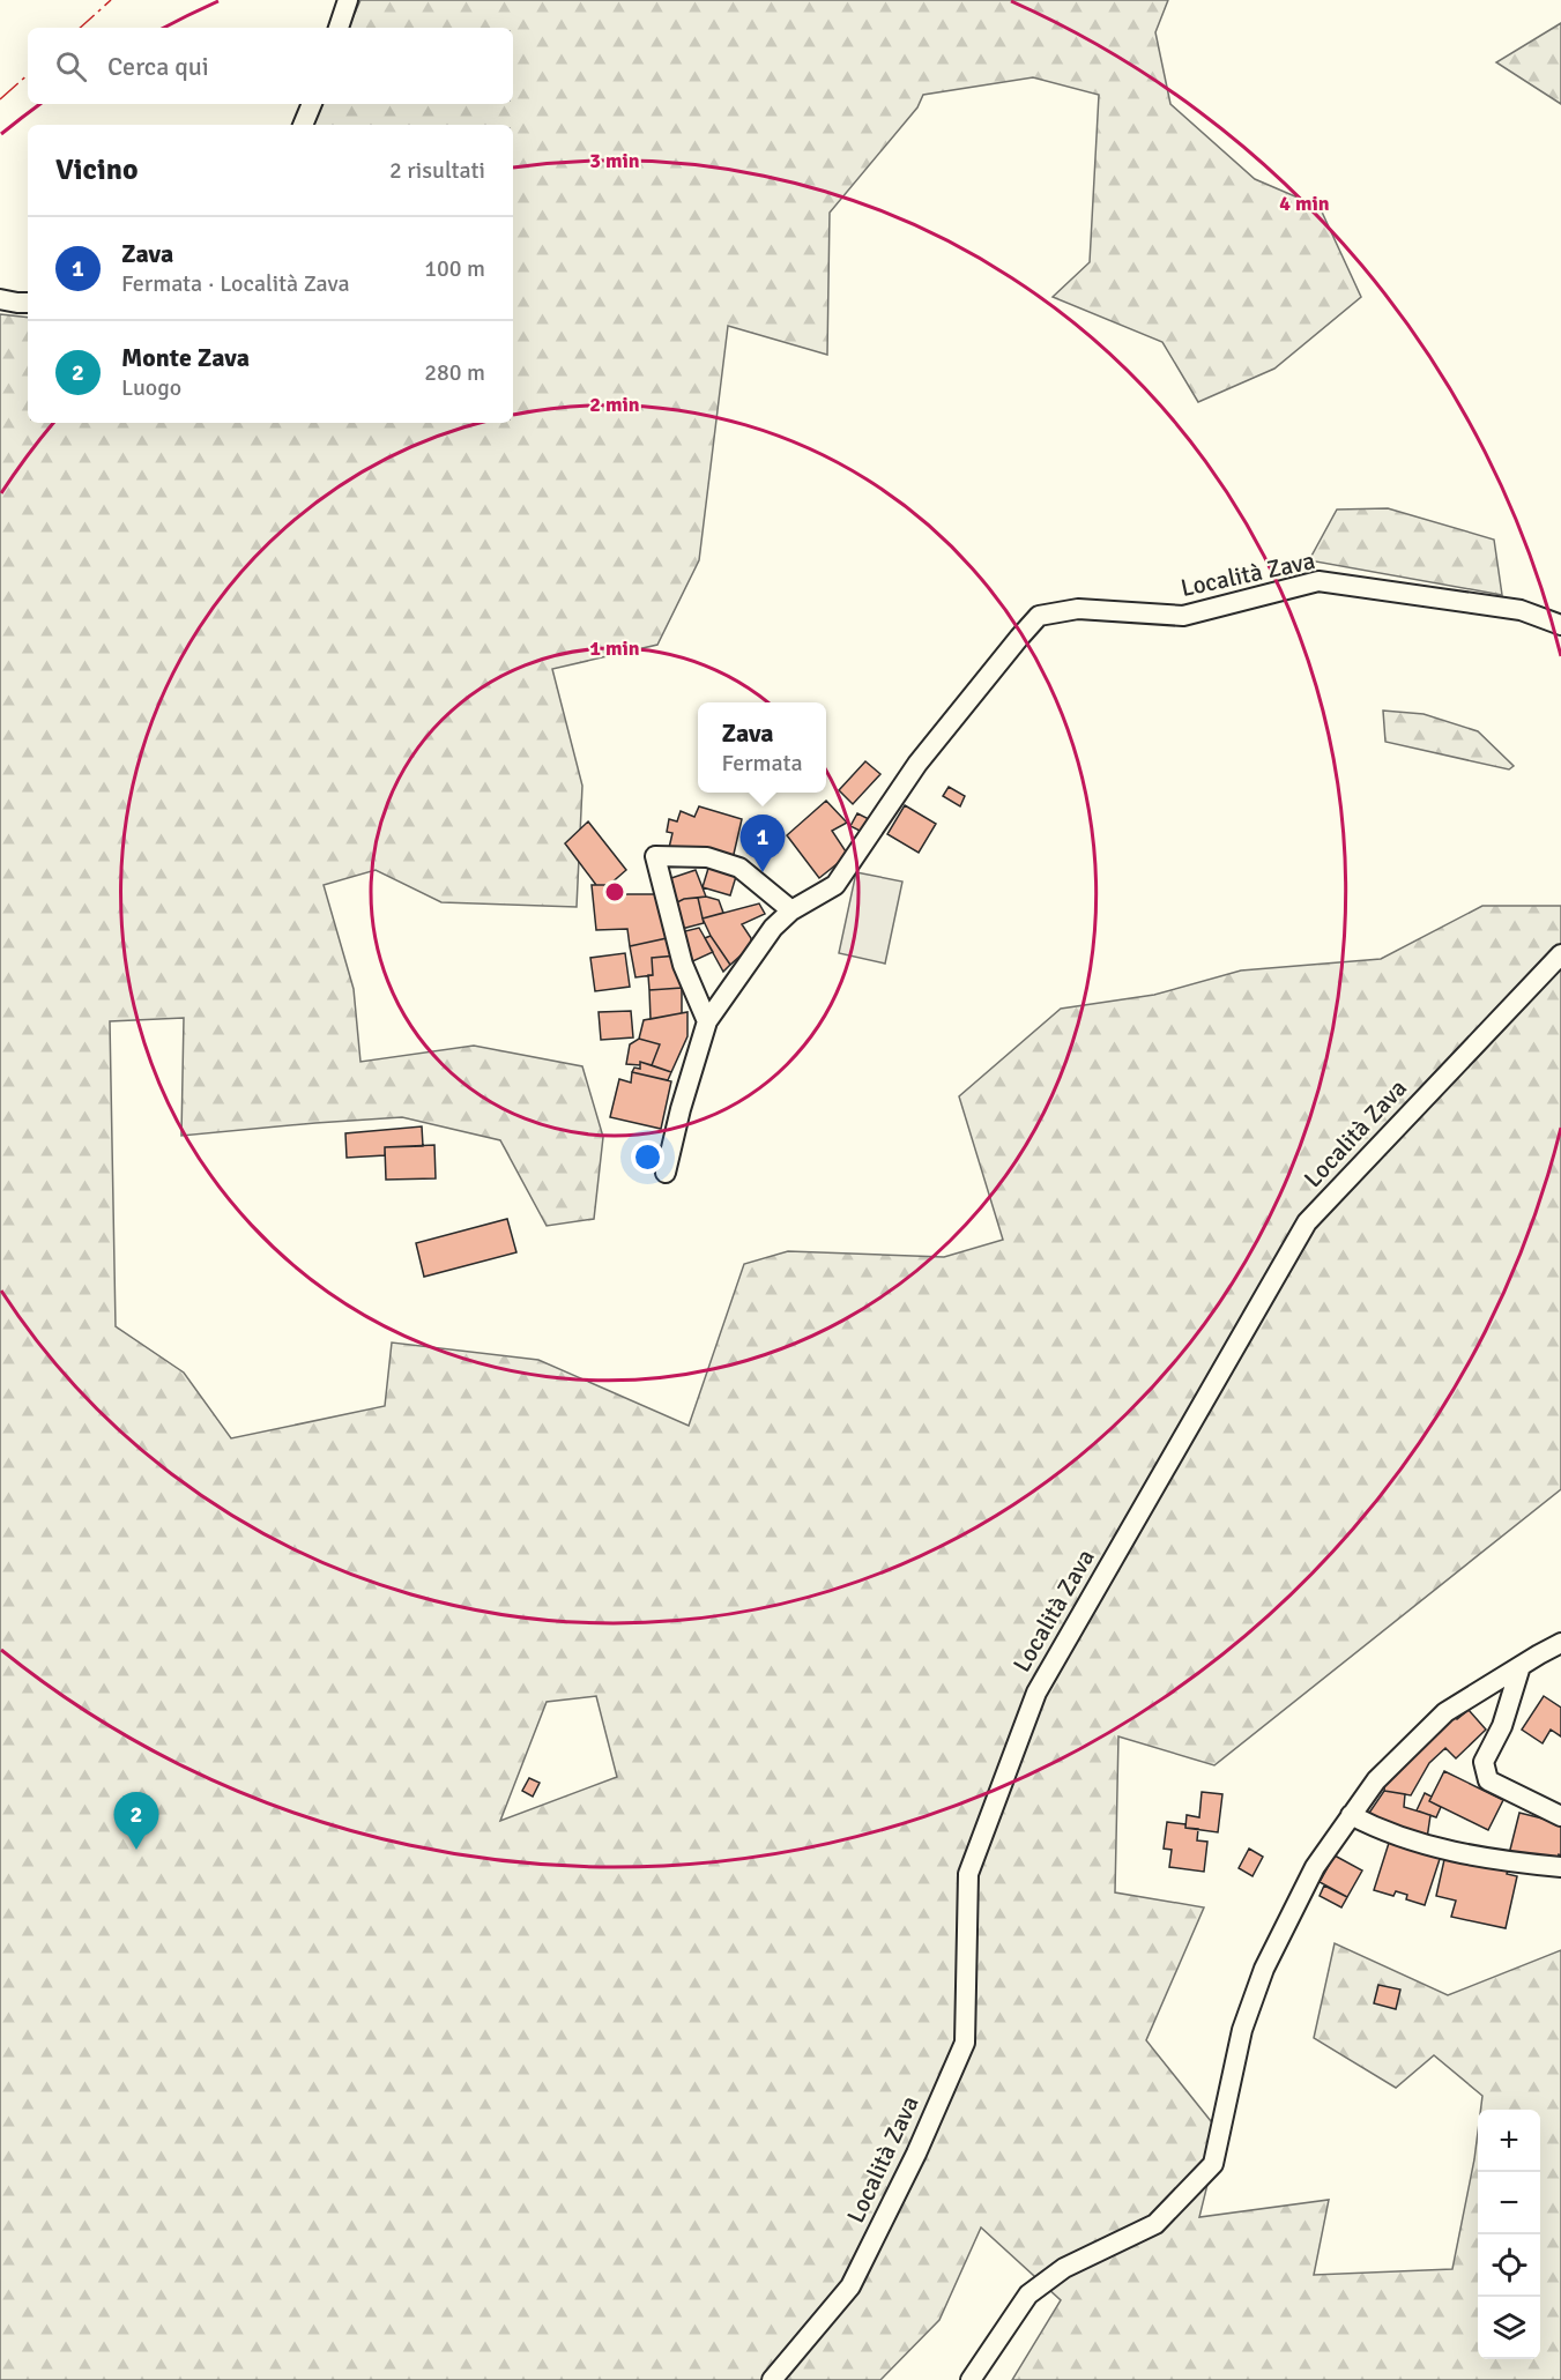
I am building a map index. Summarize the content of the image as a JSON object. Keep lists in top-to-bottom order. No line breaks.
{"streets":{"street":["Località Zava"]},"page":{"search":"Cerca qui","heading":["Vicino","2 risultati"],"list":[{"mark":"1","name":"Zava","note":"Fermata · Località Zava","value":"100 m"},{"mark":"2","name":"Monte Zava","note":"Luogo","value":"280 m"}],"popup":["Zava","Fermata"],"pins":["1","2"],"map_buttons":["+","−"]},"rings":["3 min","4 min","2 min","1 min"]}
